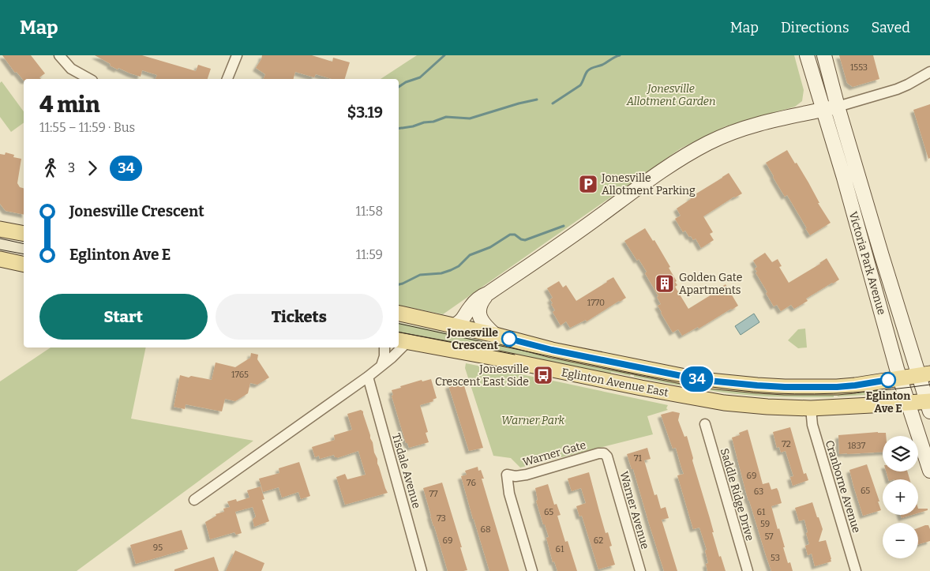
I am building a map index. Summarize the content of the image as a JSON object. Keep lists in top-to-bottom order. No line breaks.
{"streets":{"main road":["Victoria Park Avenue","Eglinton Avenue East"],"street":["Warner Gate","Tisdale Avenue","Cranborne Avenue","Saddle Ridge Drive","Warner Avenue"]},"crossings":[["Victoria Park Avenue","Eglinton Avenue East"],["Eglinton Avenue East","Cranborne Avenue"],["Warner Gate","Warner Avenue"]],"parks":["Jonesville Allotment Garden","Warner Park"],"places":{"parking":["Jonesville Allotment Parking"],"building":["Golden Gate Apartments"],"other":["Jonesville Crescent","Eglinton Ave E"],"bus stop":["Jonesville Crescent East Side"]},"lines":["bus line 34"],"house_numbers":["1553","1770","1765","72","1837","71","69","76","65","63","77","65","61","73","59","68","57","69","62","95","61","53"],"page":{"header":"Map","nav":["Map","Directions","Saved"],"on_map":"34","heading":["4 min","11:55 – 11:59 · Bus","$3.19"],"legs":["3","34"],"list":[{"name":"Jonesville Crescent","value":"11:58"},{"name":"Eglinton Ave E","value":"11:59"}],"buttons":["Start","Tickets"],"map_buttons":["+","−"]}}
